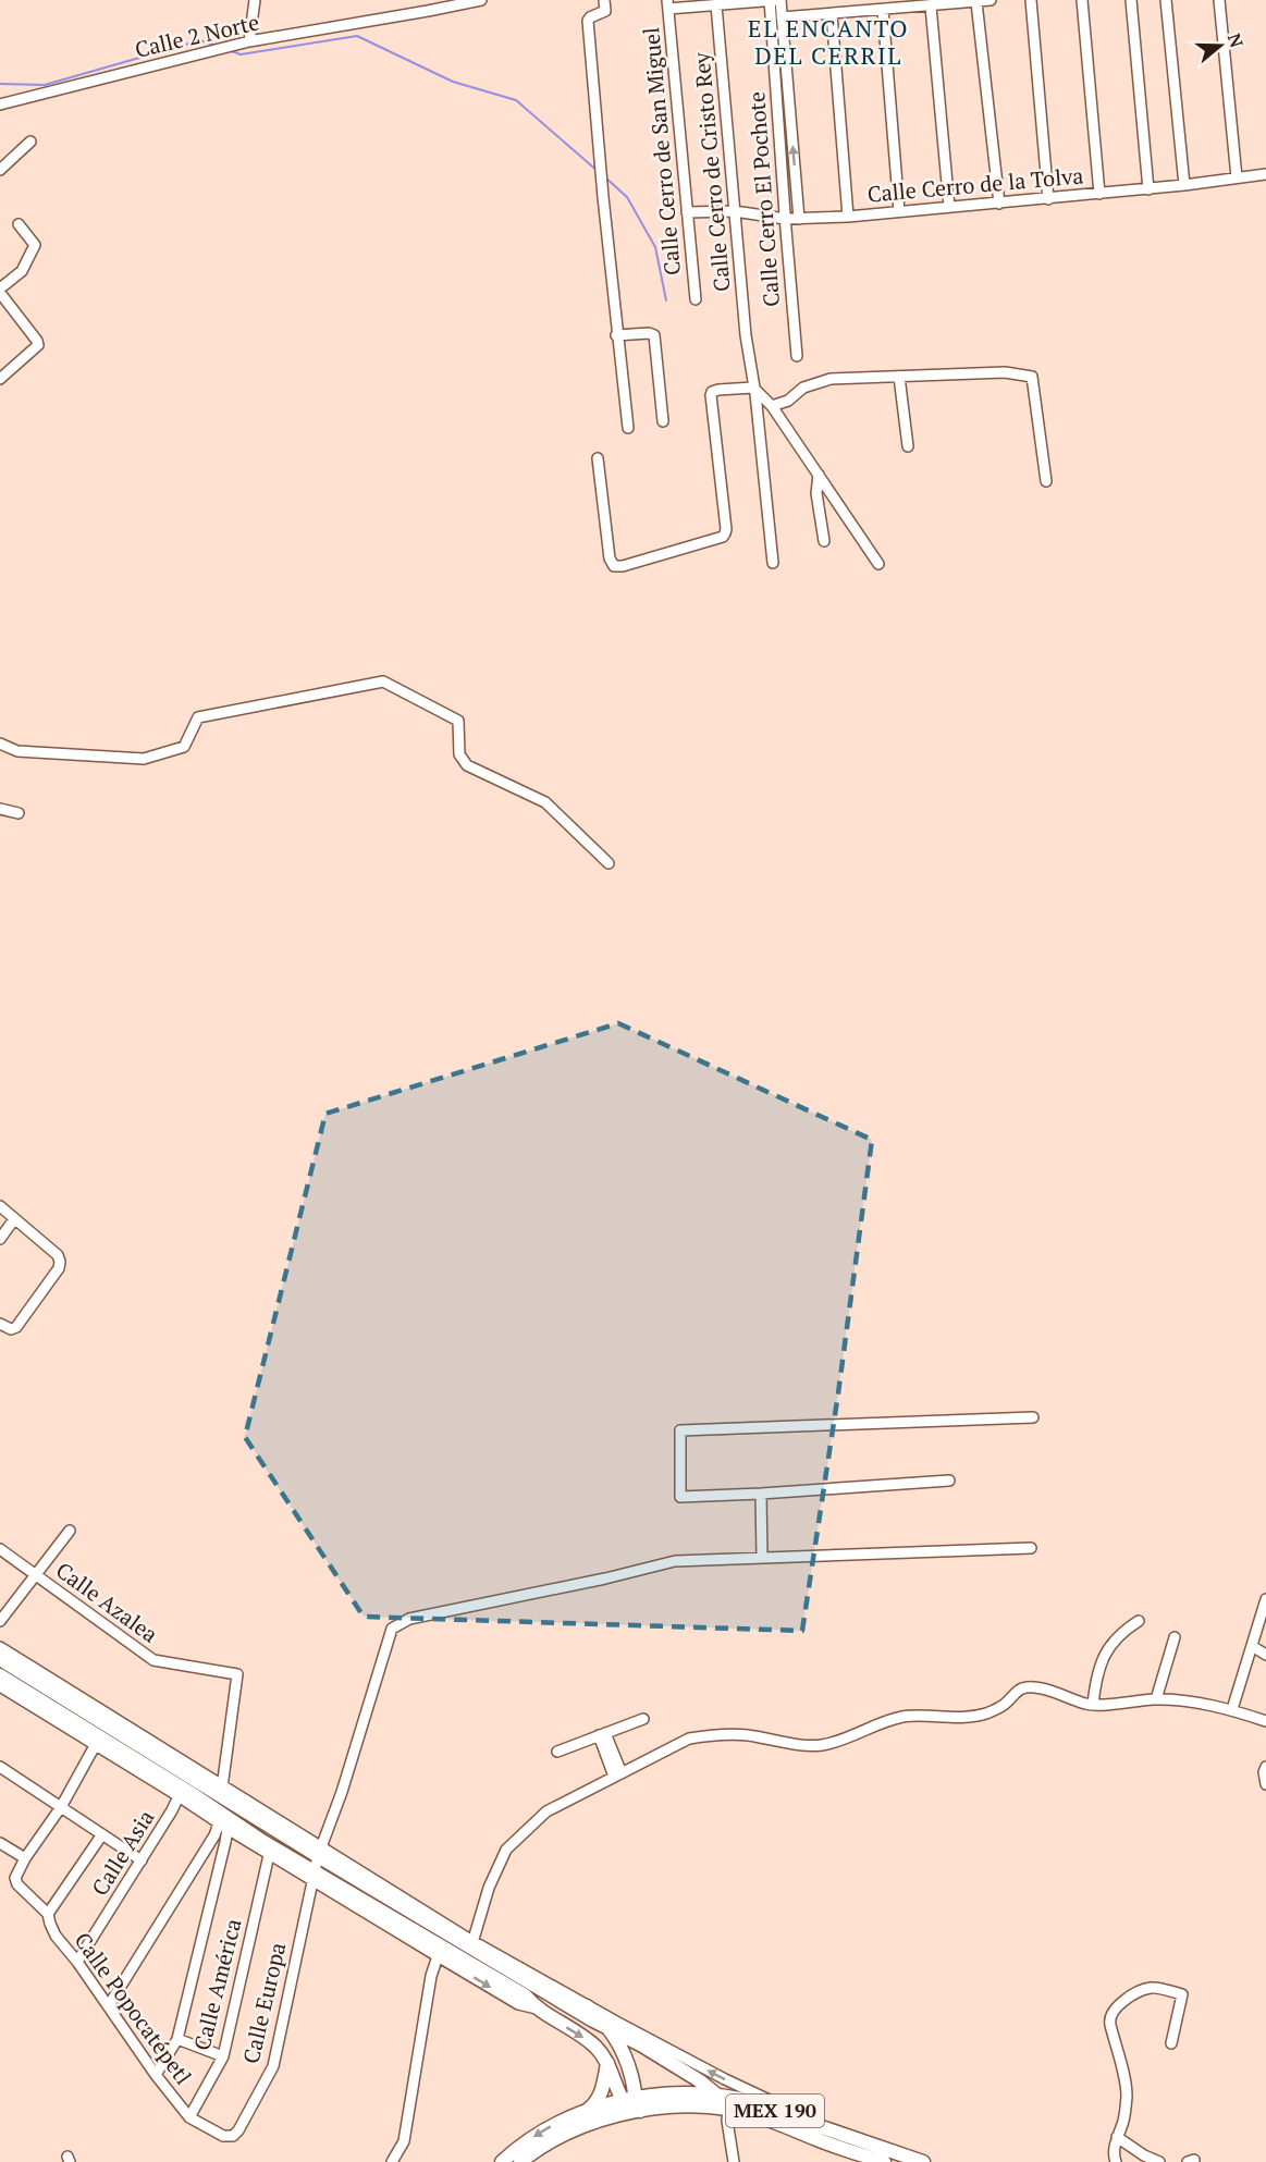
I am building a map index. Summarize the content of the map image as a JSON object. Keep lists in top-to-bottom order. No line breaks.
{"streets":{"main road":["MEX 190"],"street":["Calle 2 Norte","Calle Cerro de San Miguel","Calle Cerro de Cristo Rey","Calle Cerro de la Tolva","Calle Cerro El Pochote","Calle Azalea","Calle Asia","Calle América","Calle Europa","Calle Popocatépetl"]},"crossings":[["Calle Cerro de San Miguel","Calle Cerro de la Tolva"],["Calle Cerro de Cristo Rey","Calle Cerro de la Tolva"],["Calle Cerro de la Tolva","Calle Cerro El Pochote"],["Calle Asia","Calle Popocatépetl"],["Calle América","Calle Popocatépetl"],["Calle Europa","Calle Popocatépetl"]],"districts":["EL ENCANTO DEL CERRIL"],"north":"right"}
